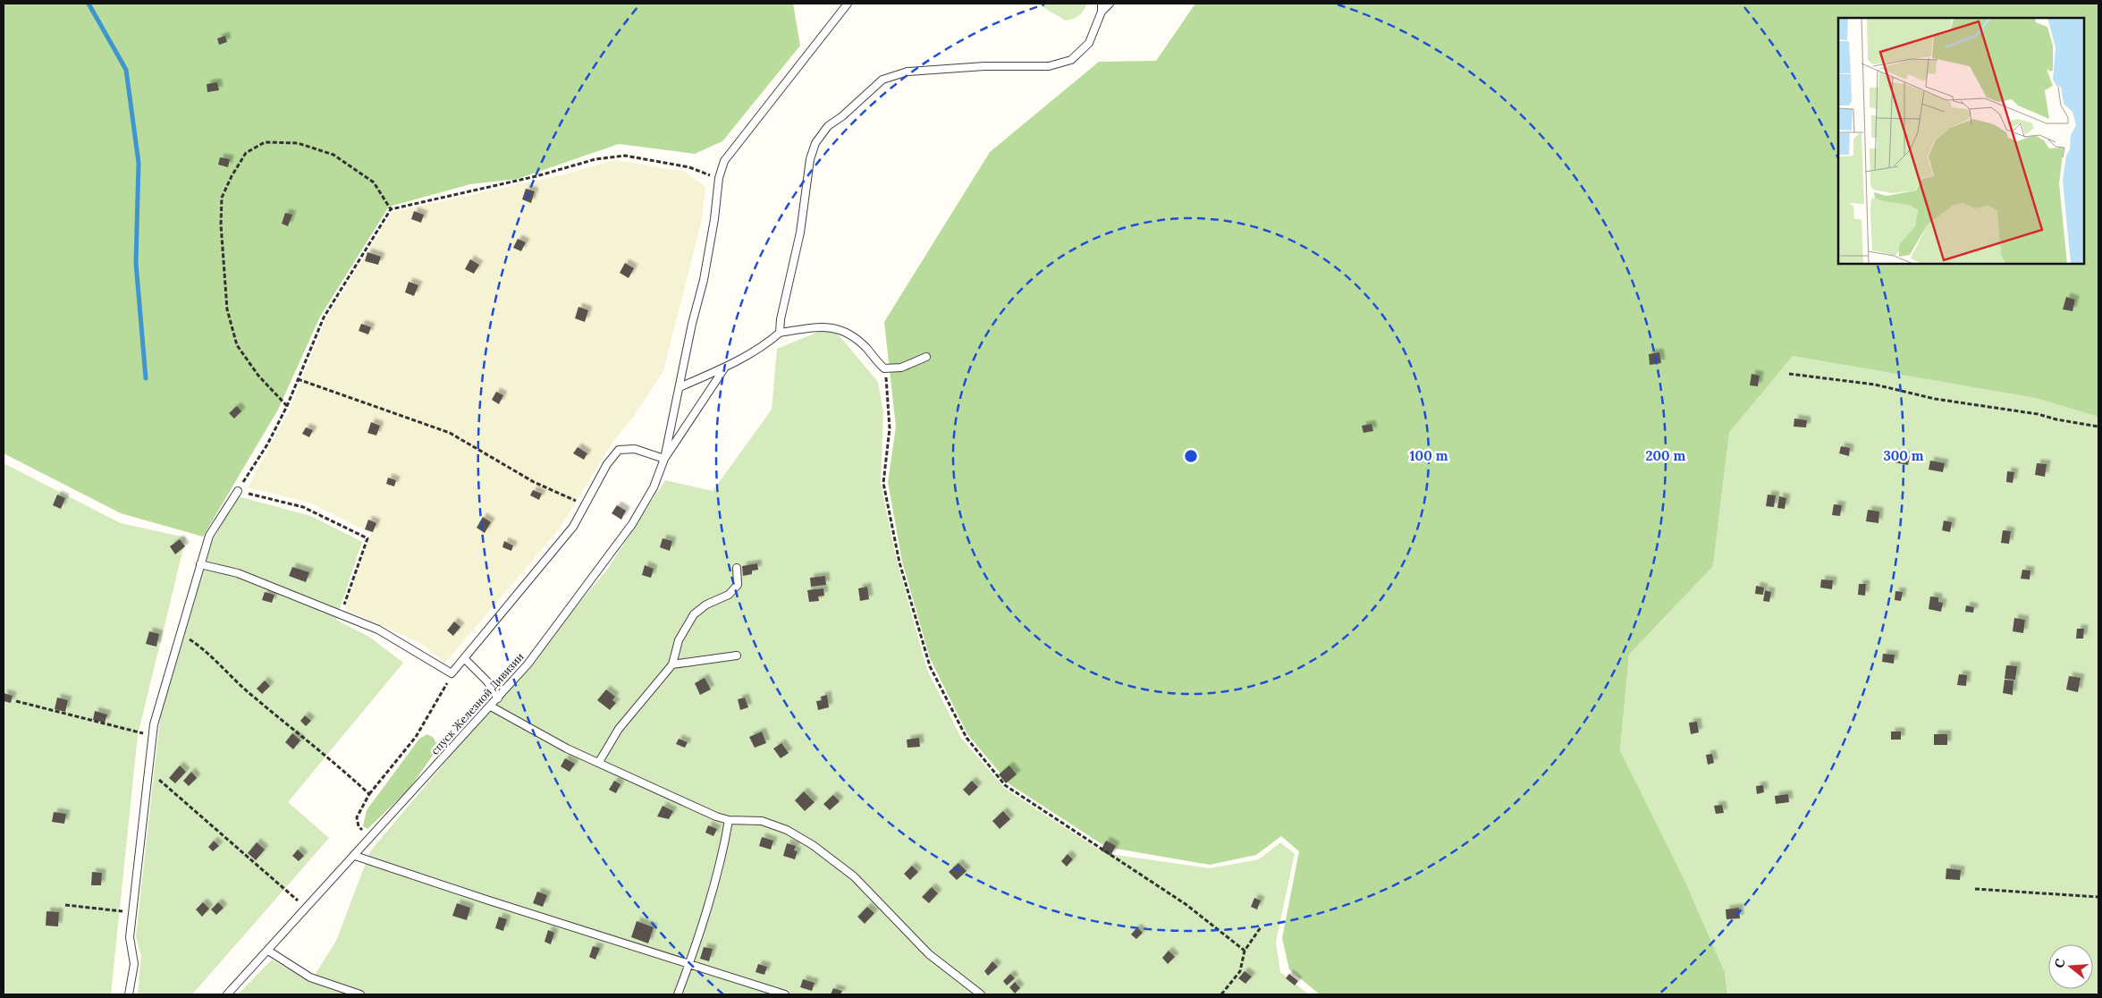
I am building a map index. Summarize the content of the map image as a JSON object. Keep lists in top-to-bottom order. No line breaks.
{"streets":{"lane":["спуск Железной Дивизии"]},"north":"left","rings":["100 m","200 m","300 m"]}
